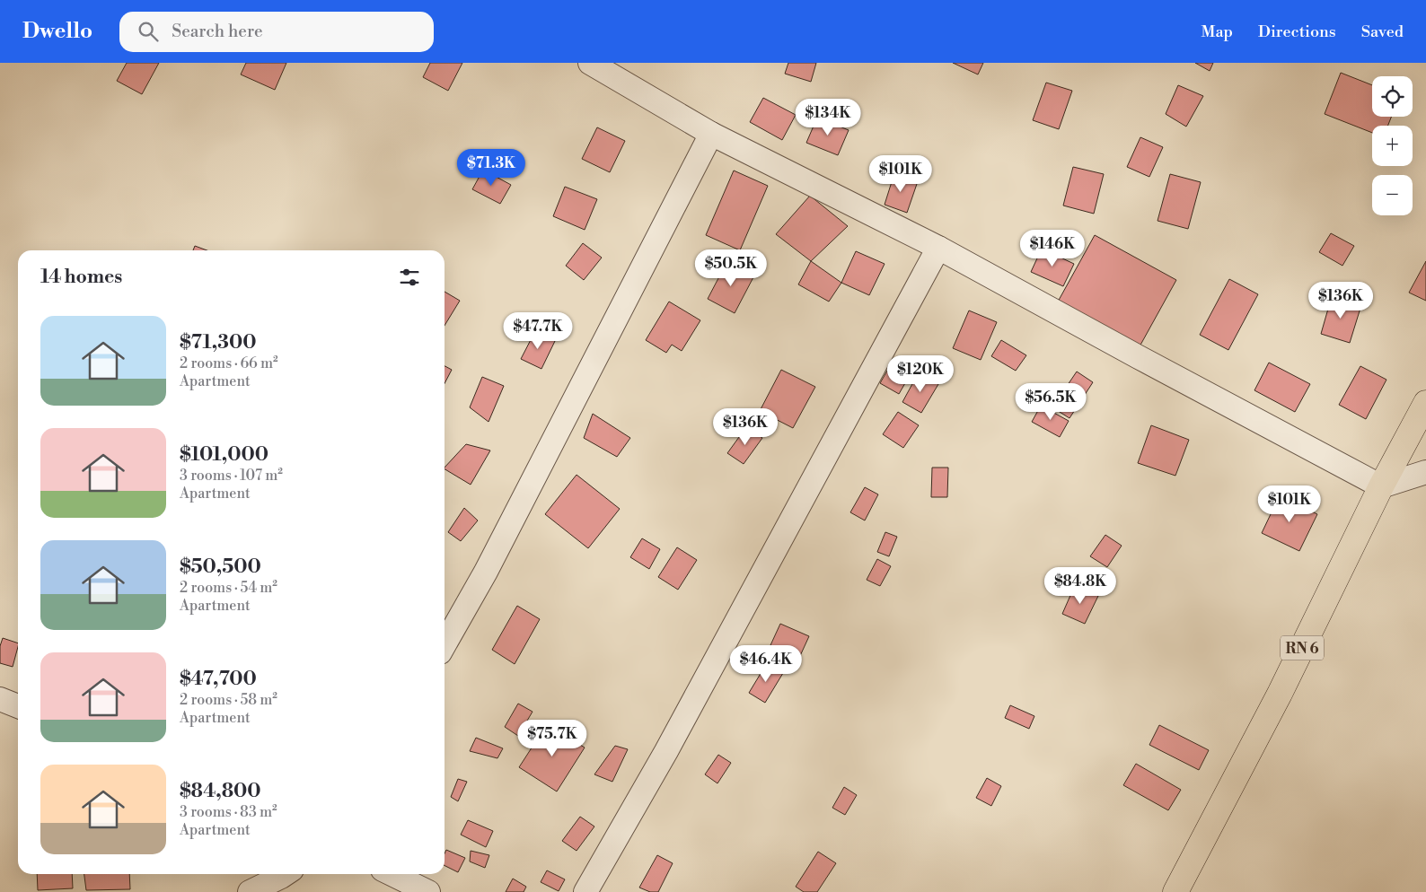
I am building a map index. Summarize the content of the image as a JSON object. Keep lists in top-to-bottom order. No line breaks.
{"streets":{"main road":["RN 6"]},"page":{"header":"Dwello","search":"Search here","nav":["Map","Directions","Saved"],"map_buttons":["+","−"],"price":["$134K","$71.3K","$101K","$146K","$50.5K","$136K","$47.7K","$120K","$56.5K","$136K","$101K","$84.8K","$46.4K","$75.7K"],"heading":"14 homes","list":[{"name":"$71,300","note":"2 rooms · 66 m² · Apartment"},{"name":"$101,000","note":"3 rooms · 107 m² · Apartment"},{"name":"$50,500","note":"2 rooms · 54 m² · Apartment"},{"name":"$47,700","note":"2 rooms · 58 m² · Apartment"},{"name":"$84,800","note":"3 rooms · 83 m² · Apartment"}]}}
